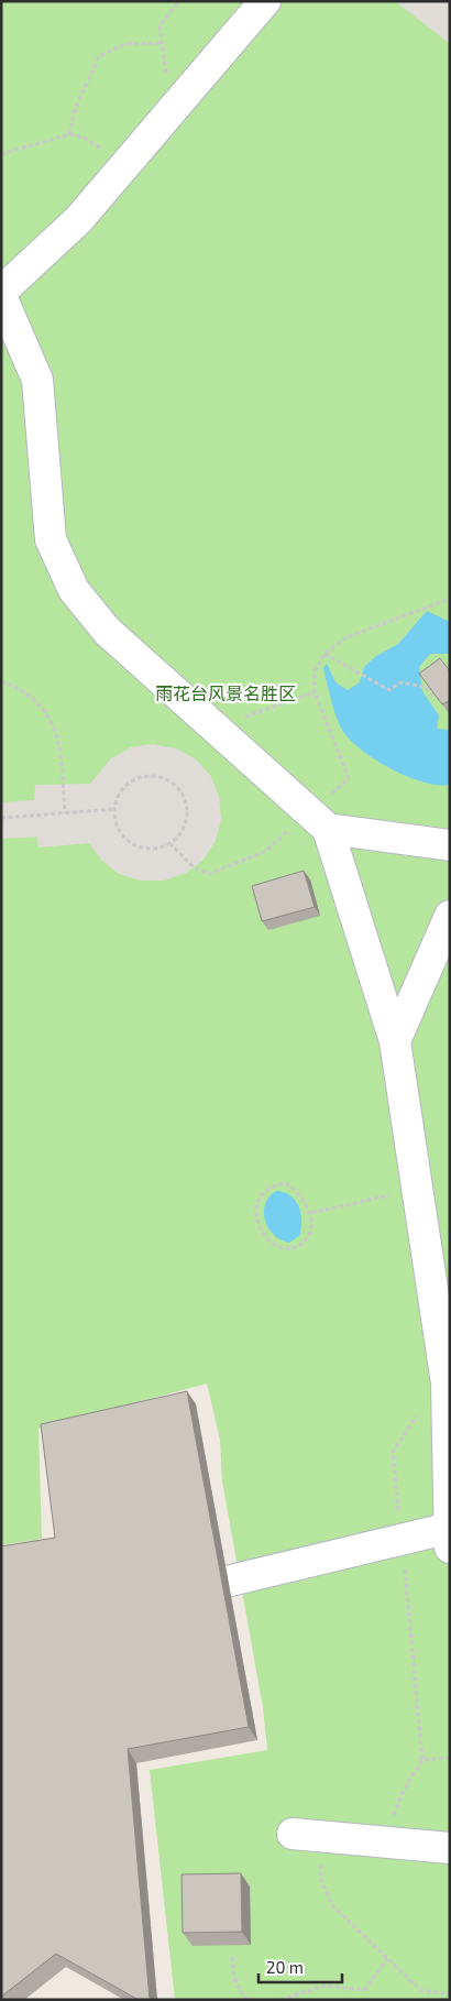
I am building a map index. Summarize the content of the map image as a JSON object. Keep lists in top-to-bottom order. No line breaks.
{"parks":["雨花台风景名胜区"],"scale_bar":"20 m"}
